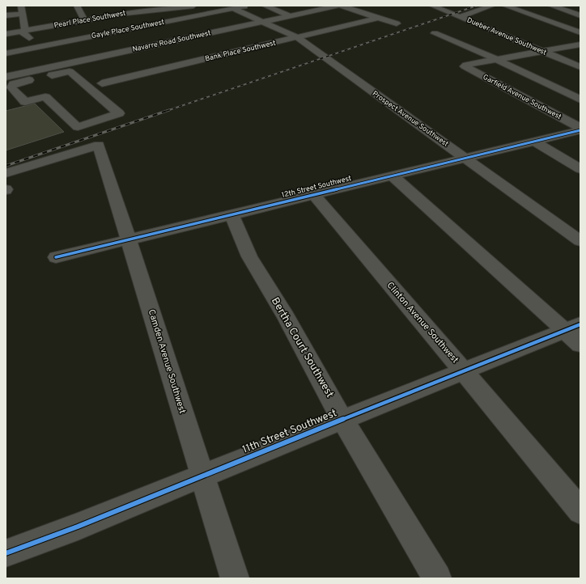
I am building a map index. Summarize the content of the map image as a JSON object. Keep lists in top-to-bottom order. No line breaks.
{"streets":{"street":["Pearl Place Southwest","Gayle Place Southwest","Dueber Avenue Southwest","Navarre Road Southwest","Bank Place Southwest","Garfield Avenue Southwest","Prospect Avenue Southwest","12th Street Southwest","Clinton Avenue Southwest","Bertha Court Southwest","Camden Avenue Southwest","11th Street Southwest"]},"crossings":[["Gayle Place Southwest","Prospect Avenue Southwest"],["Navarre Road Southwest","Prospect Avenue Southwest"],["Bank Place Southwest","Prospect Avenue Southwest"],["Garfield Avenue Southwest","12th Street Southwest"],["Prospect Avenue Southwest","12th Street Southwest"],["12th Street Southwest","Clinton Avenue Southwest"],["12th Street Southwest","Bertha Court Southwest"],["12th Street Southwest","Camden Avenue Southwest"],["Clinton Avenue Southwest","11th Street Southwest"],["Bertha Court Southwest","11th Street Southwest"],["Camden Avenue Southwest","11th Street Southwest"]]}
